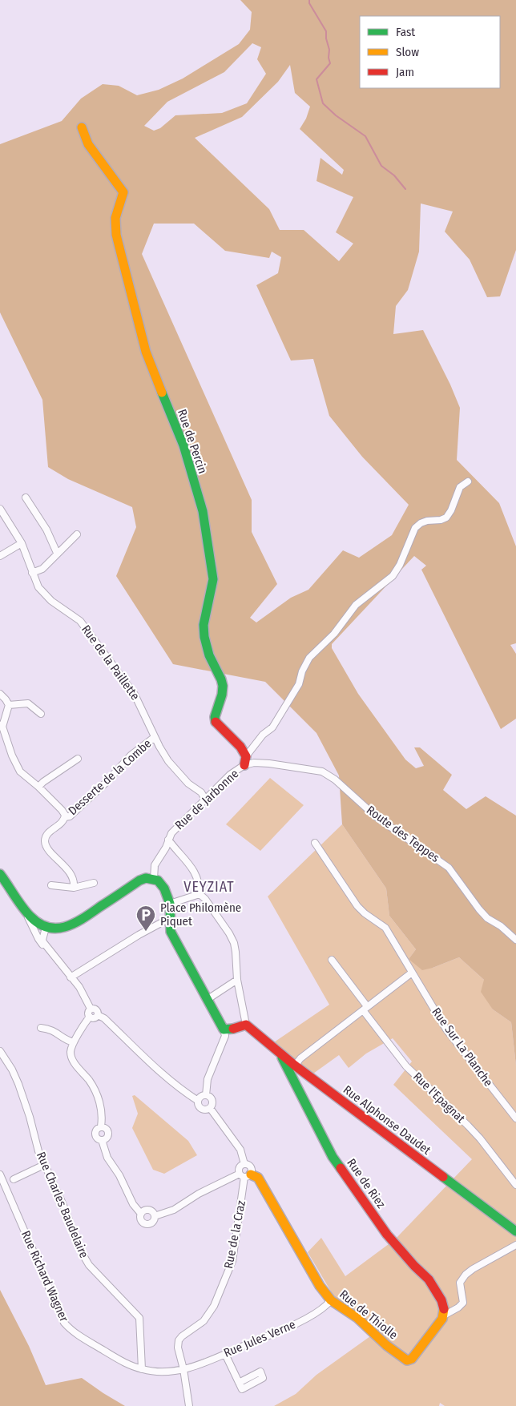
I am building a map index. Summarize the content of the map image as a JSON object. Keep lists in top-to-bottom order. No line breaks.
{"streets":{"street":["Rue de Percin","Rue de la Paillette","Desserte de la Combe","Rue de Jarbonne","Route des Teppes","Rue Sur La Planche","Rue l'Epagnat","Rue Alphonse Daudet","Rue de Riez","Rue Charles Baudelaire","Rue de la Craz","Rue Richard Wagner","Rue de Thiolle","Rue Jules Verne"]},"crossings":[["Rue de Percin","Rue de Jarbonne"],["Rue de Percin","Route des Teppes"],["Rue de la Paillette","Desserte de la Combe"],["Rue de la Paillette","Rue de Jarbonne"],["Rue de Jarbonne","Route des Teppes"],["Rue Alphonse Daudet","Rue de Riez"],["Rue de Riez","Rue de Thiolle"],["Rue Charles Baudelaire","Rue Richard Wagner"],["Rue de la Craz","Rue Richard Wagner"],["Rue de la Craz","Rue de Thiolle"],["Rue de la Craz","Rue Jules Verne"],["Rue Richard Wagner","Rue Jules Verne"],["Rue de Thiolle","Rue Jules Verne"]],"districts":["VEYZIAT"],"places":{"parking":["Place Philomène Piquet"]},"legend":["Fast","Slow","Jam"]}
